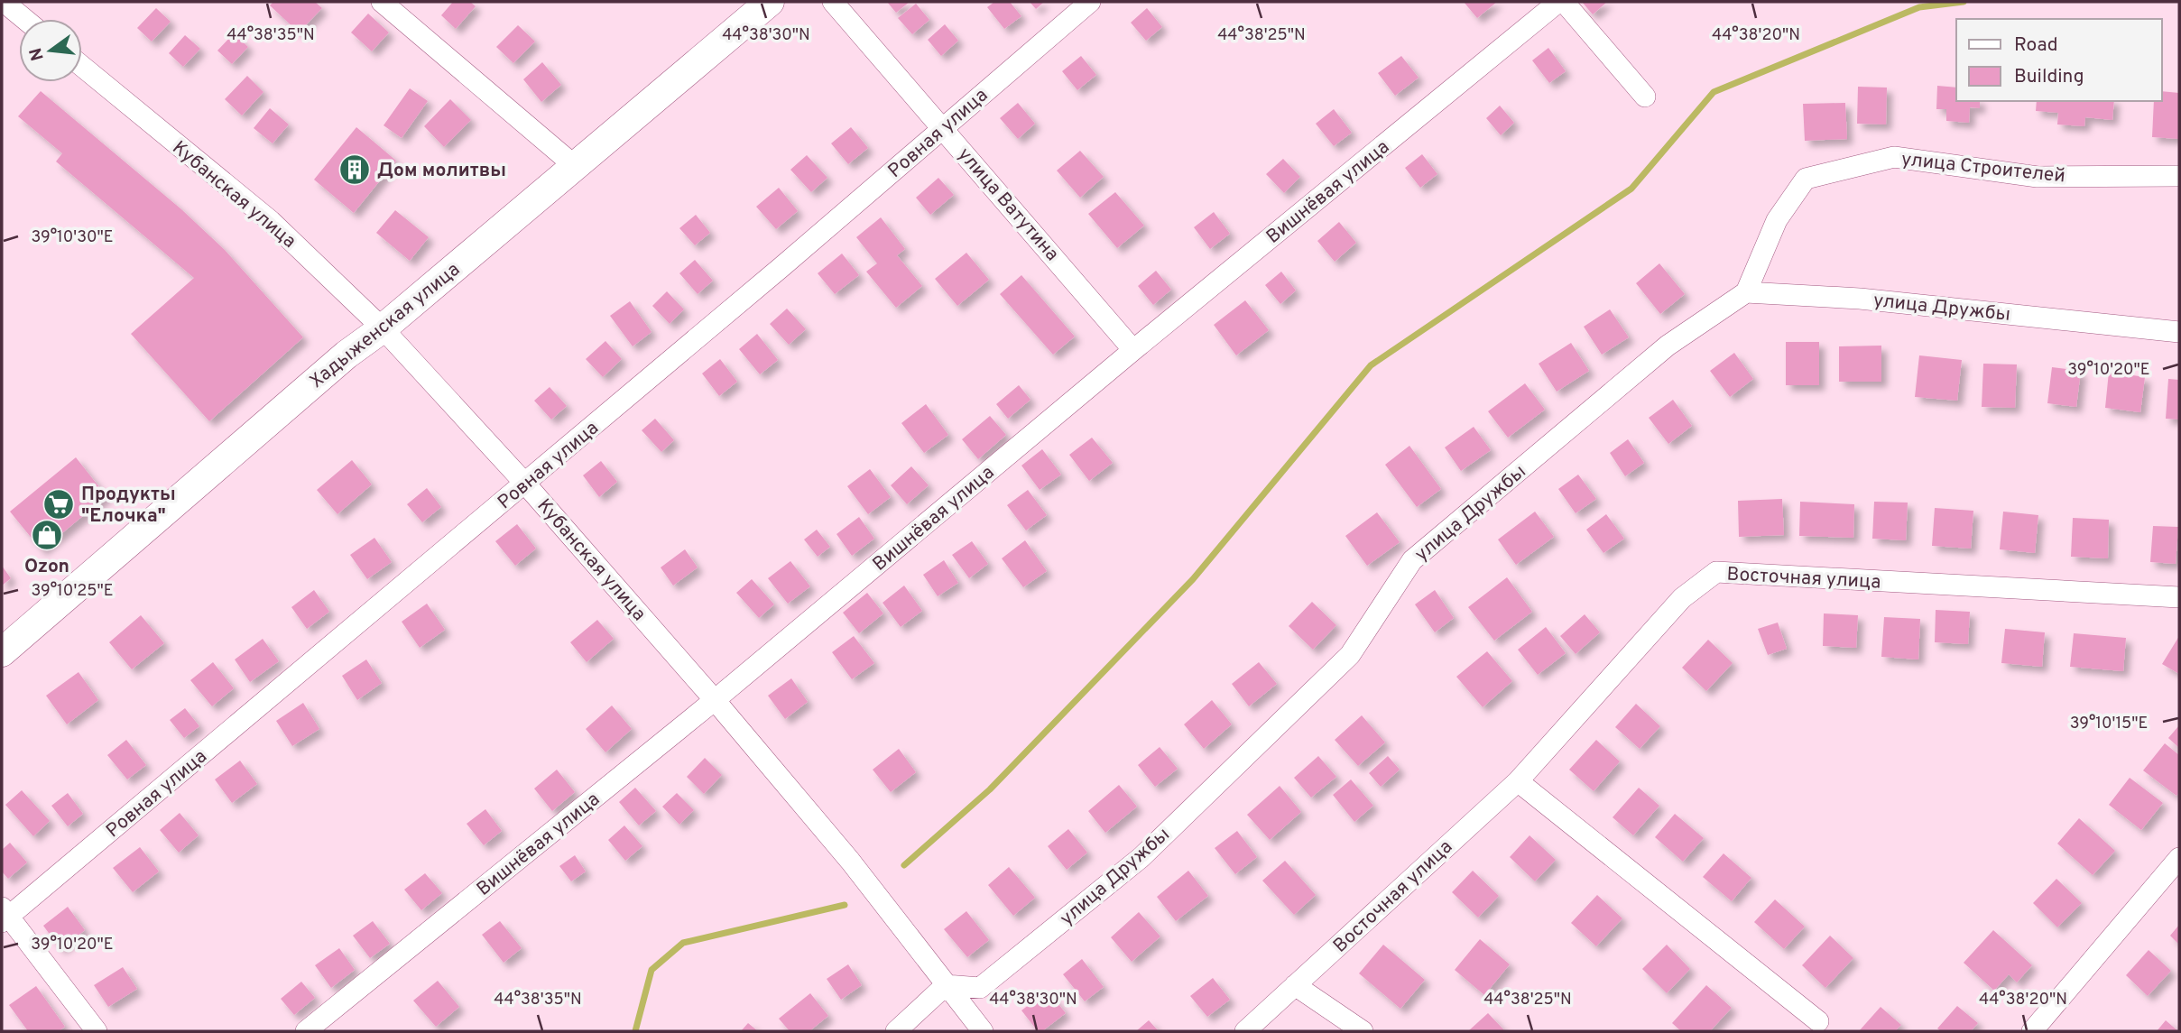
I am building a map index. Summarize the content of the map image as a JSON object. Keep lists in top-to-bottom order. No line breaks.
{"streets":{"main road":["Хадыженская улица"],"street":["Ровная улица","улица Строителей","Вишнёвая улица","Кубанская улица","улица Ватутина","улица Дружбы","Восточная улица"]},"crossings":[["Ровная улица","Кубанская улица"],["Ровная улица","улица Ватутина"],["улица Строителей","улица Дружбы"],["Вишнёвая улица","Кубанская улица"],["Вишнёвая улица","улица Ватутина"],["Кубанская улица","улица Дружбы"],["Кубанская улица","Хадыженская улица"]],"places":{"building":["Дом молитвы"],"supermarket":["Продукты \"Елочка\""],"shop":["Ozon"]},"legend":["Road","Building"],"north":"left","coordinates":["44°38'30\"N","44°38'25\"N","44°38'20\"N","44°38'35\"N","39°10'30\"E","39°10'20\"E","39°10'25\"E","39°10'15\"E"]}
